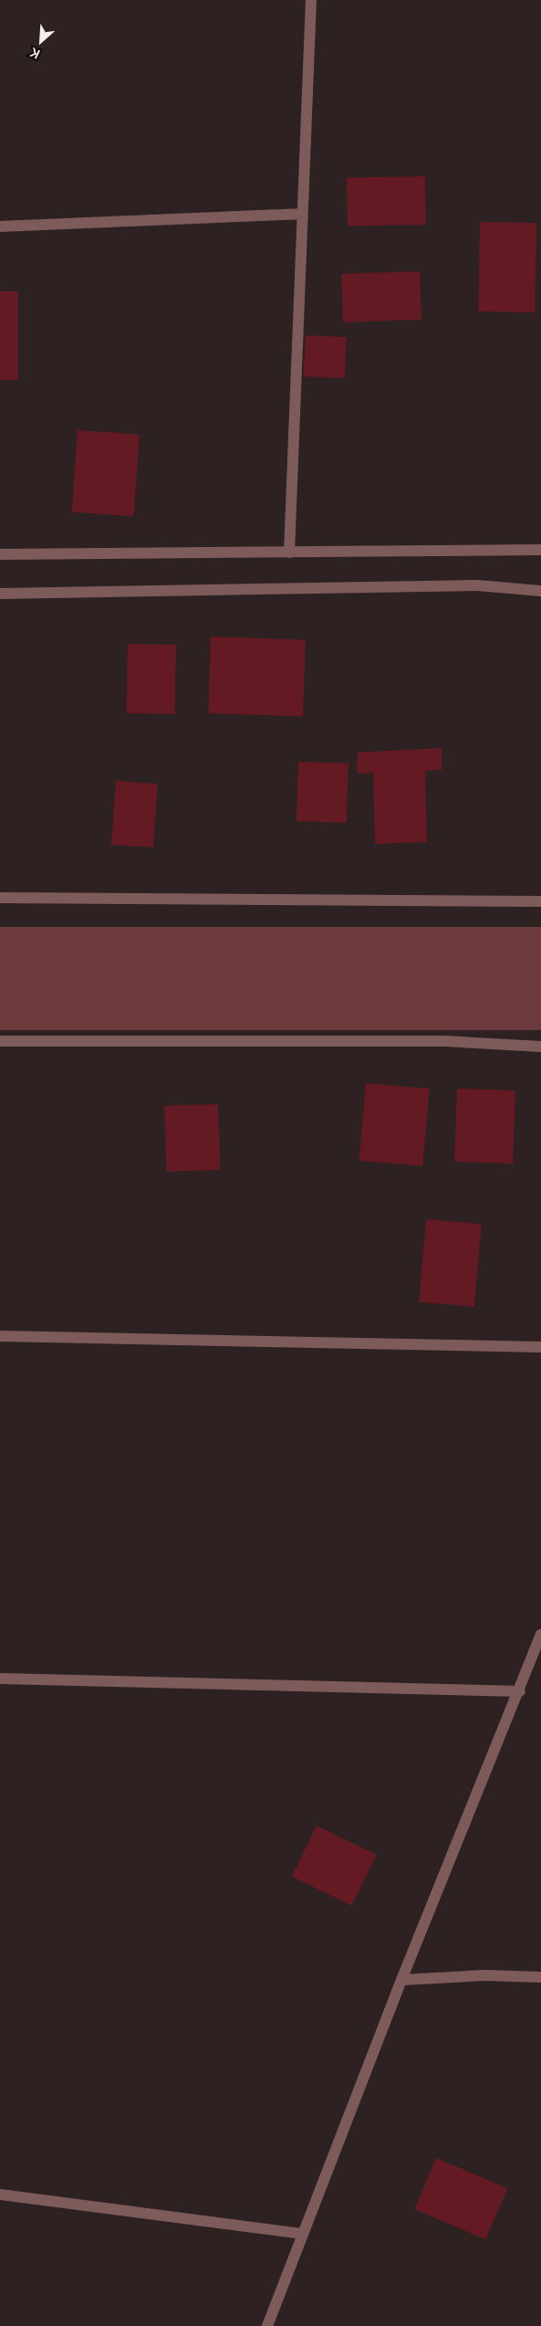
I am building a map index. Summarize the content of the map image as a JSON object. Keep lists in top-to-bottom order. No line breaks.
{"north":"bottom left"}
